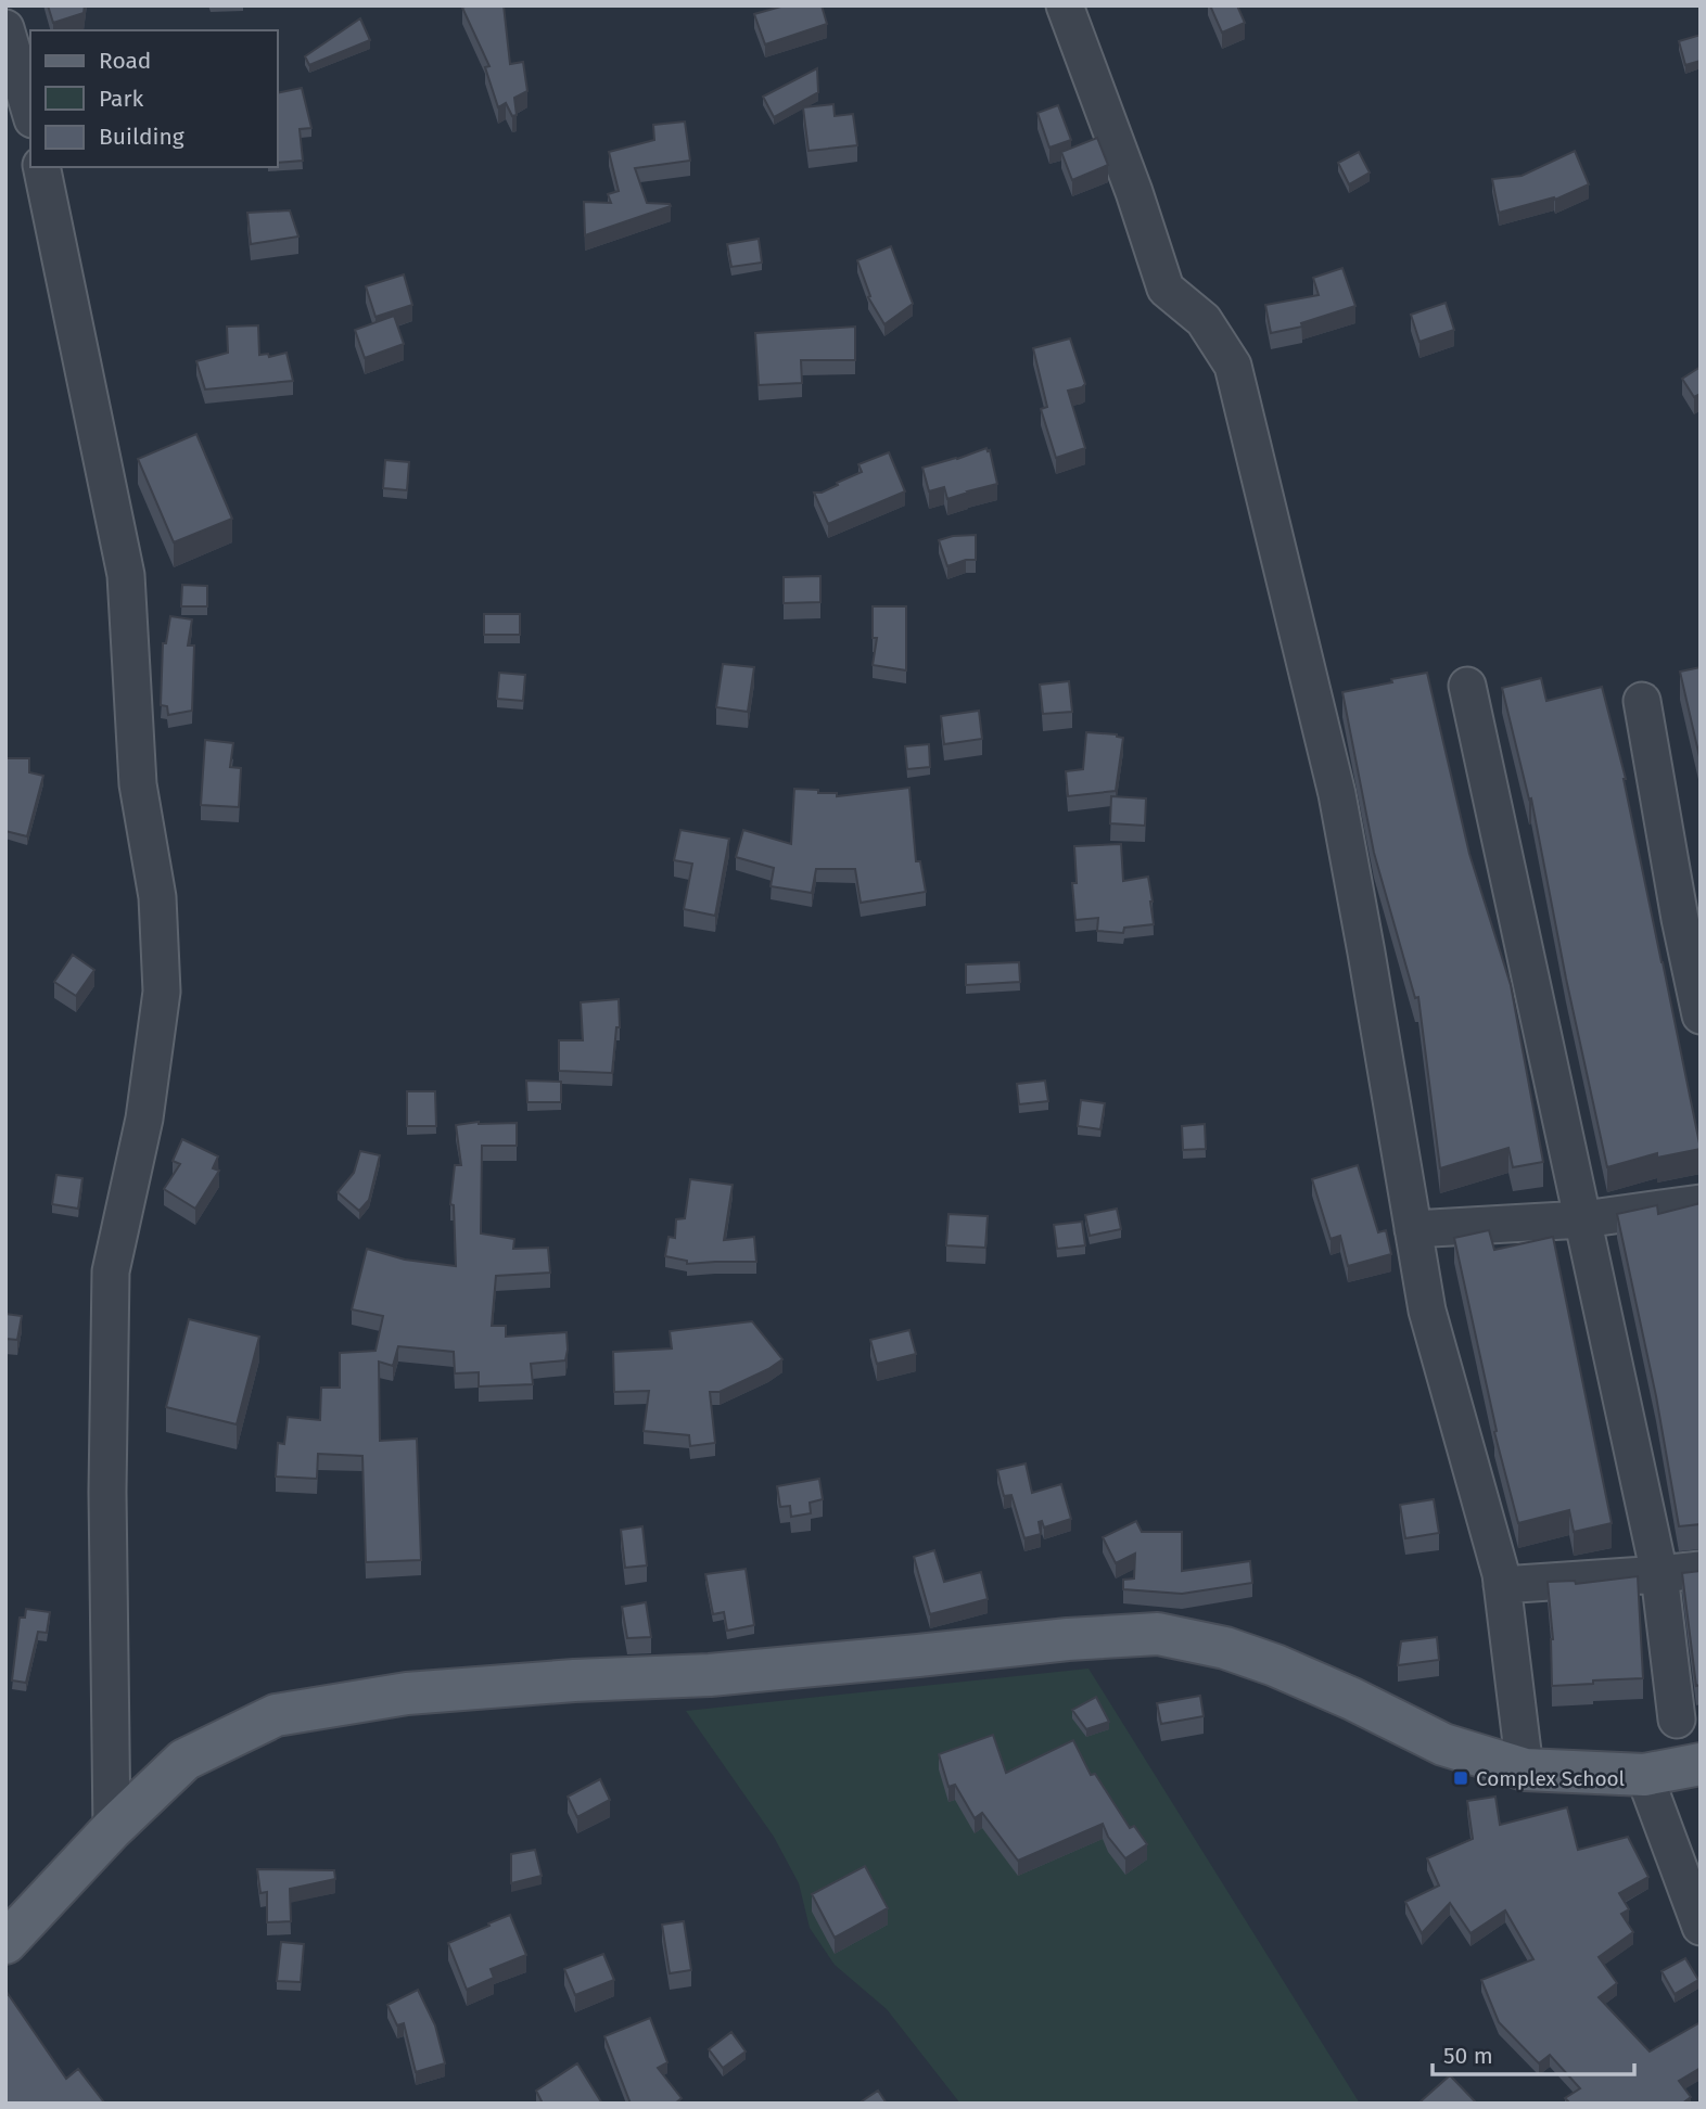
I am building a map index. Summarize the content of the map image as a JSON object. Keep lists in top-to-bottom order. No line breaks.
{"places":{"transit":["Complex School"]},"legend":["Road","Park","Building"],"scale_bar":"50 m"}
